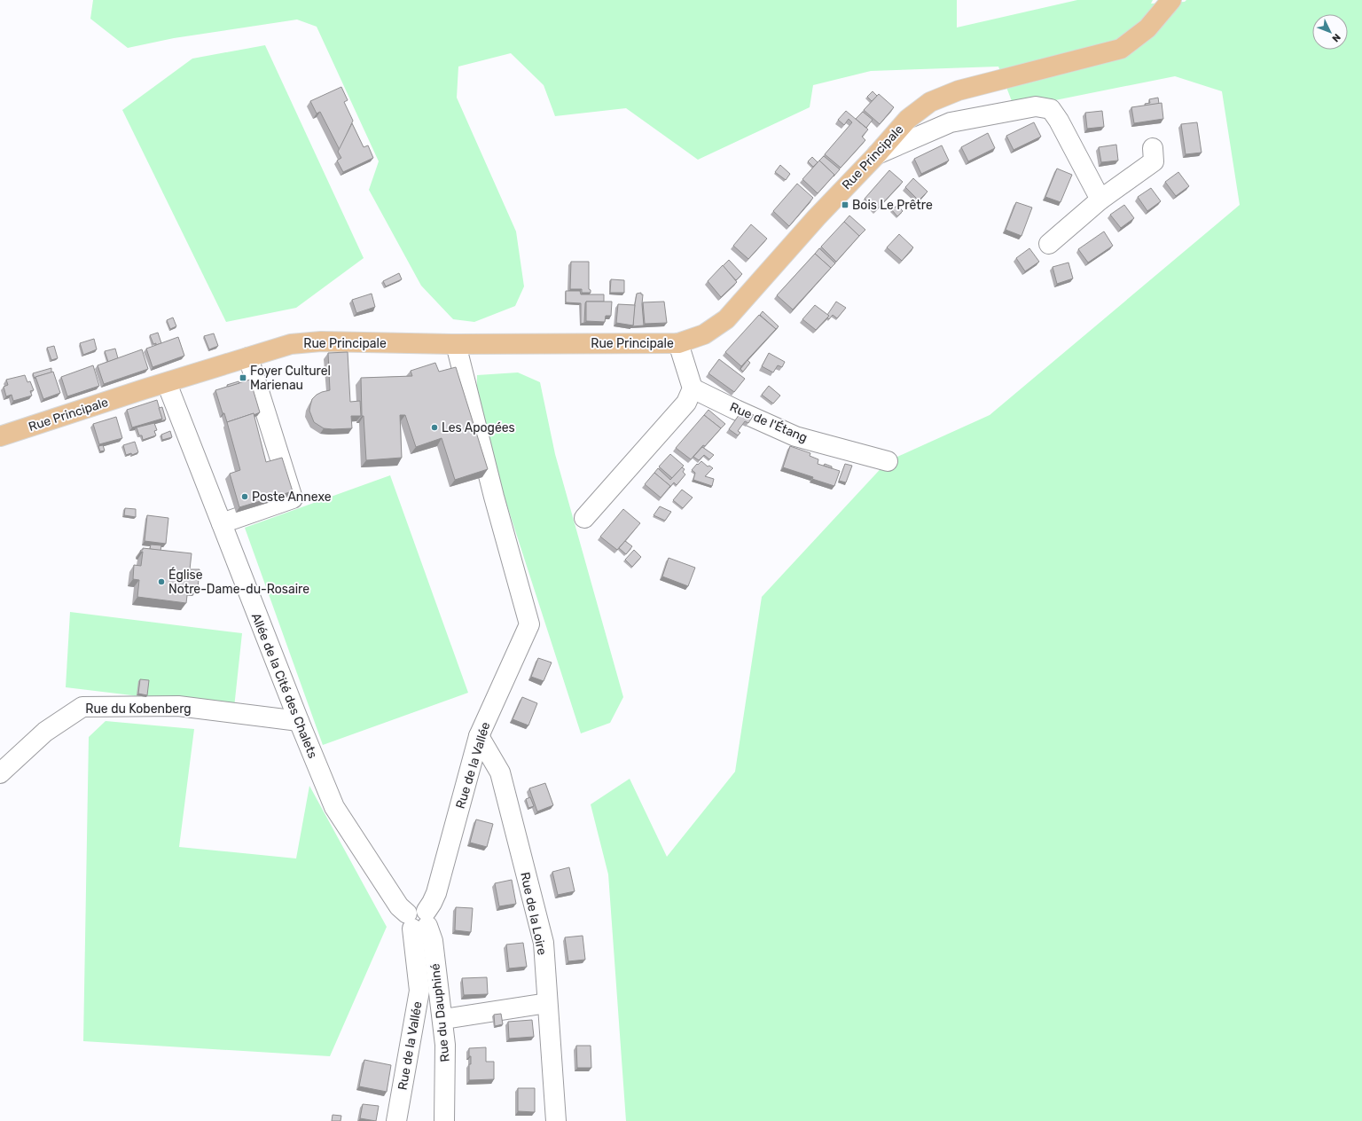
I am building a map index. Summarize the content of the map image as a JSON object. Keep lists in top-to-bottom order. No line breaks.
{"streets":{"main road":["Rue Principale"],"street":["Rue de l'Étang","Allée de la Cité des Chalets","Rue du Kobenberg","Rue de la Vallée","Rue de la Loire","Rue du Dauphiné"]},"crossings":[["Rue Principale","Allée de la Cité des Chalets"],["Rue Principale","Rue de la Vallée"],["Allée de la Cité des Chalets","Rue du Kobenberg"],["Allée de la Cité des Chalets","Rue de la Vallée"],["Allée de la Cité des Chalets","Rue du Dauphiné"],["Rue de la Vallée","Rue de la Loire"],["Rue de la Vallée","Rue du Dauphiné"]],"places":{"transit":["Bois Le Prêtre","Foyer Culturel Marienau"],"other":["Les Apogées","Poste Annexe","Église Notre-Dame-du-Rosaire"]},"north":"bottom right"}
